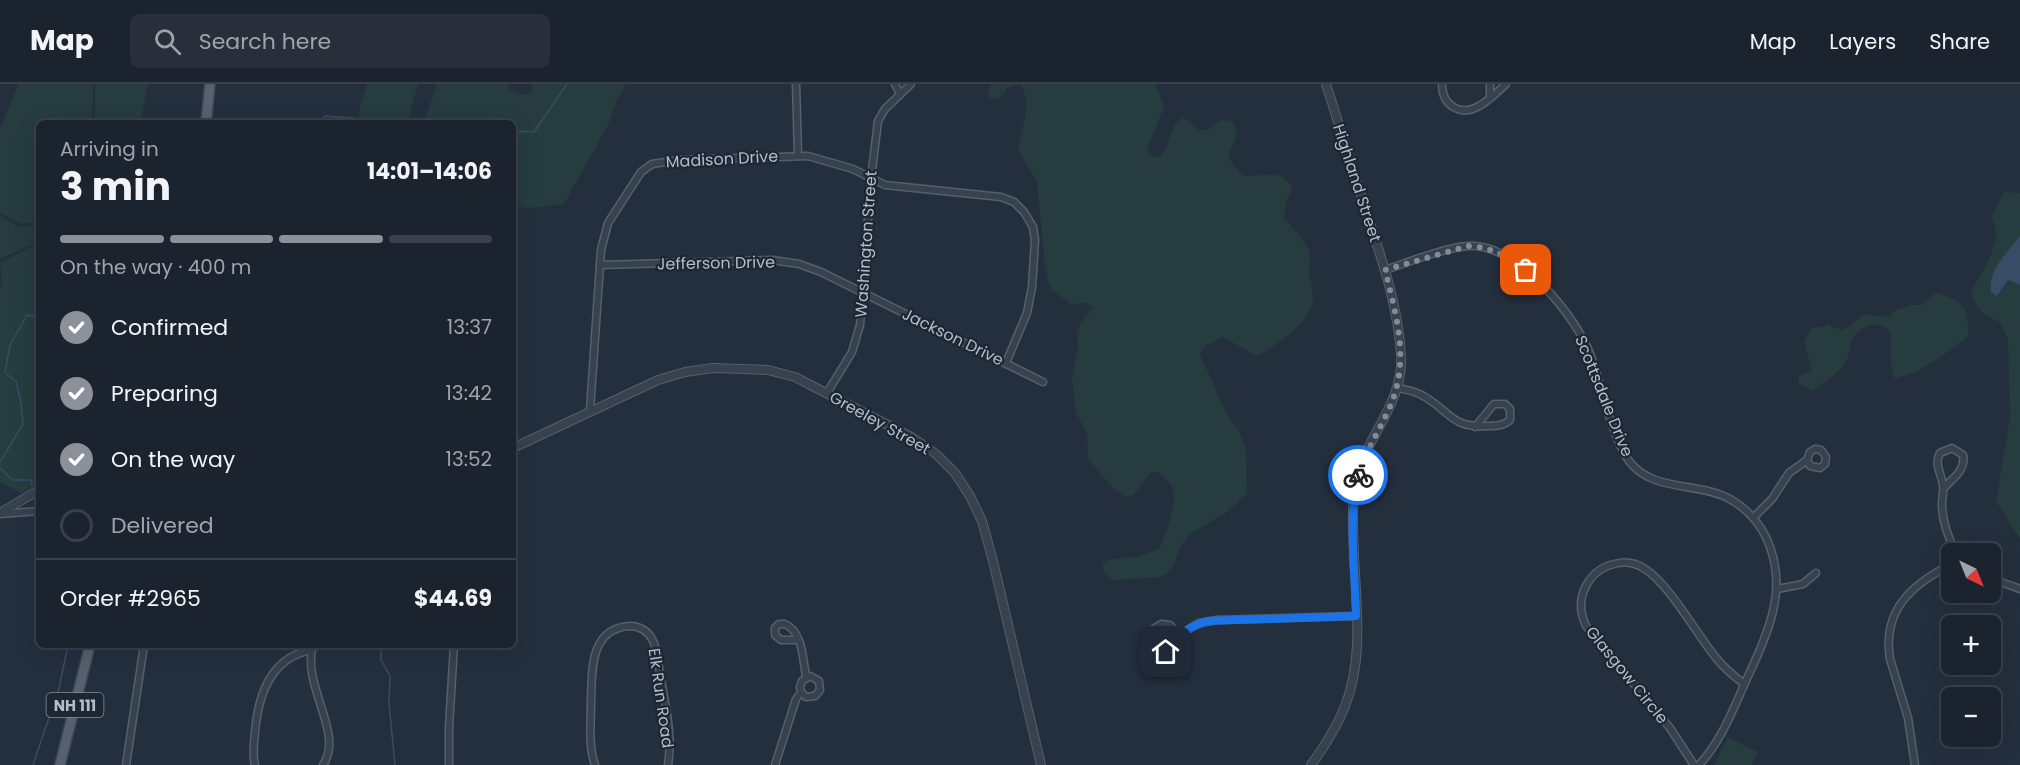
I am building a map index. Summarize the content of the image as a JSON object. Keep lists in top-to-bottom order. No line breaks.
{"streets":{"main road":["NH 111"],"street":["Madison Drive","Highland Street","Washington Street","Jefferson Drive","Jackson Drive","Scottsdale Drive","Greeley Street","Glasgow Circle","Elk Run Road"]},"crossings":[["Madison Drive","Washington Street"],["Madison Drive","Jefferson Drive"],["Madison Drive","Jackson Drive"],["Madison Drive","Greeley Street"],["Highland Street","Scottsdale Drive"],["Washington Street","Jefferson Drive"],["Washington Street","Jackson Drive"],["Washington Street","Greeley Street"],["Jefferson Drive","Jackson Drive"],["Scottsdale Drive","Glasgow Circle"]],"north":"bottom right","page":{"header":"Map","search":"Search here","nav":["Map","Layers","Share"],"heading":["3 min","Arriving in","14:01–14:06"],"panel":["Order #2965","$44.69"],"bar":"On the way · 400 m","list":[["Confirmed","13:37"],["Preparing","13:42"],["On the way","13:52"],"Delivered"],"map_buttons":["+","−"]}}
